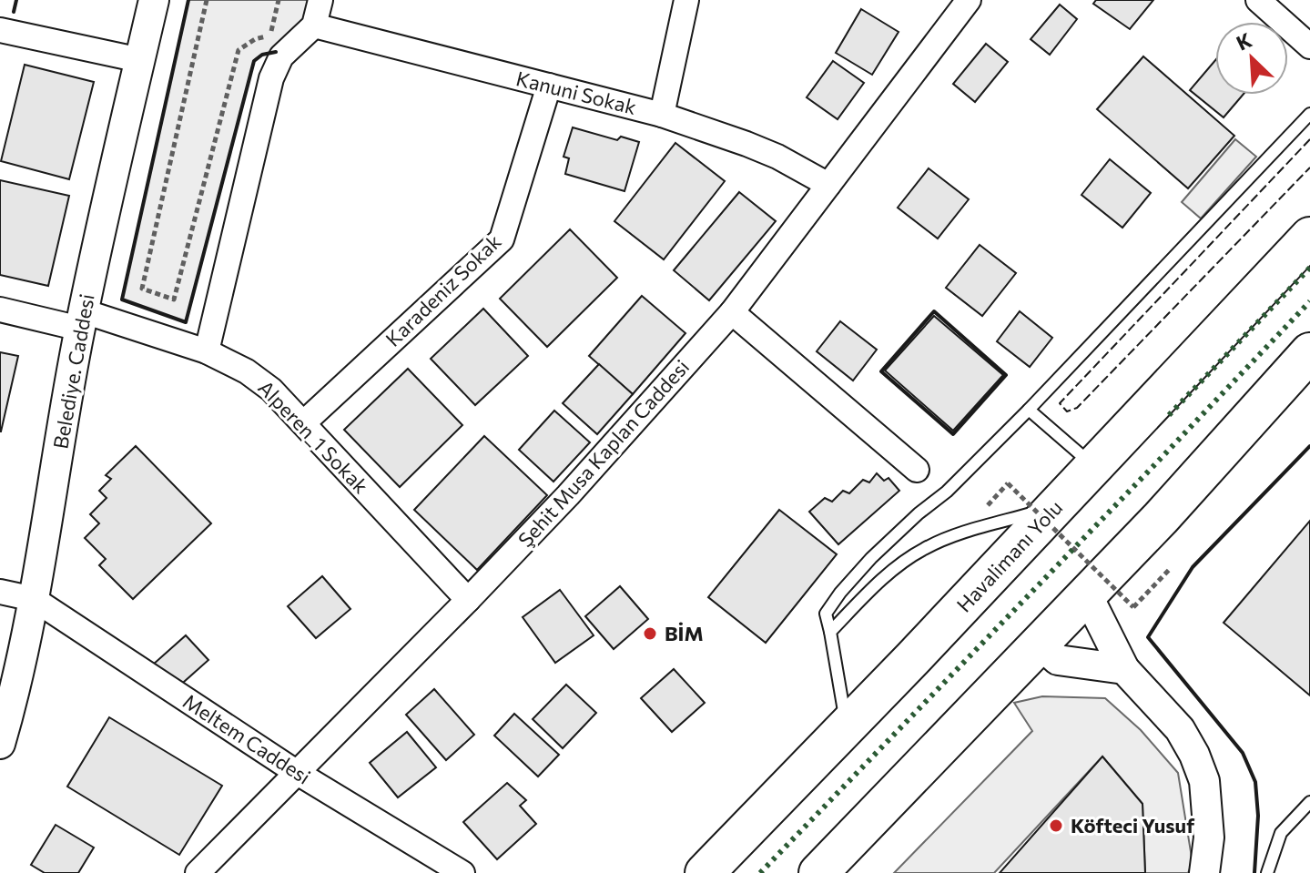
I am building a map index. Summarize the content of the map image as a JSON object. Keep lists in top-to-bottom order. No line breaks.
{"streets":{"highway":["Havalimanı Yolu"],"street":["Kanuni Sokak","Karadeniz Sokak","Belediye. Caddesi","Alperen_1 Sokak","Şehit Musa Kaplan Caddesi","Meltem Caddesi"]},"crossings":[["Kanuni Sokak","Karadeniz Sokak"],["Kanuni Sokak","Şehit Musa Kaplan Caddesi"],["Karadeniz Sokak","Alperen_1 Sokak"],["Belediye. Caddesi","Alperen_1 Sokak"],["Belediye. Caddesi","Meltem Caddesi"],["Alperen_1 Sokak","Şehit Musa Kaplan Caddesi"],["Şehit Musa Kaplan Caddesi","Meltem Caddesi"]],"places":["BİM","Köfteci Yusuf"],"north":"top left"}
